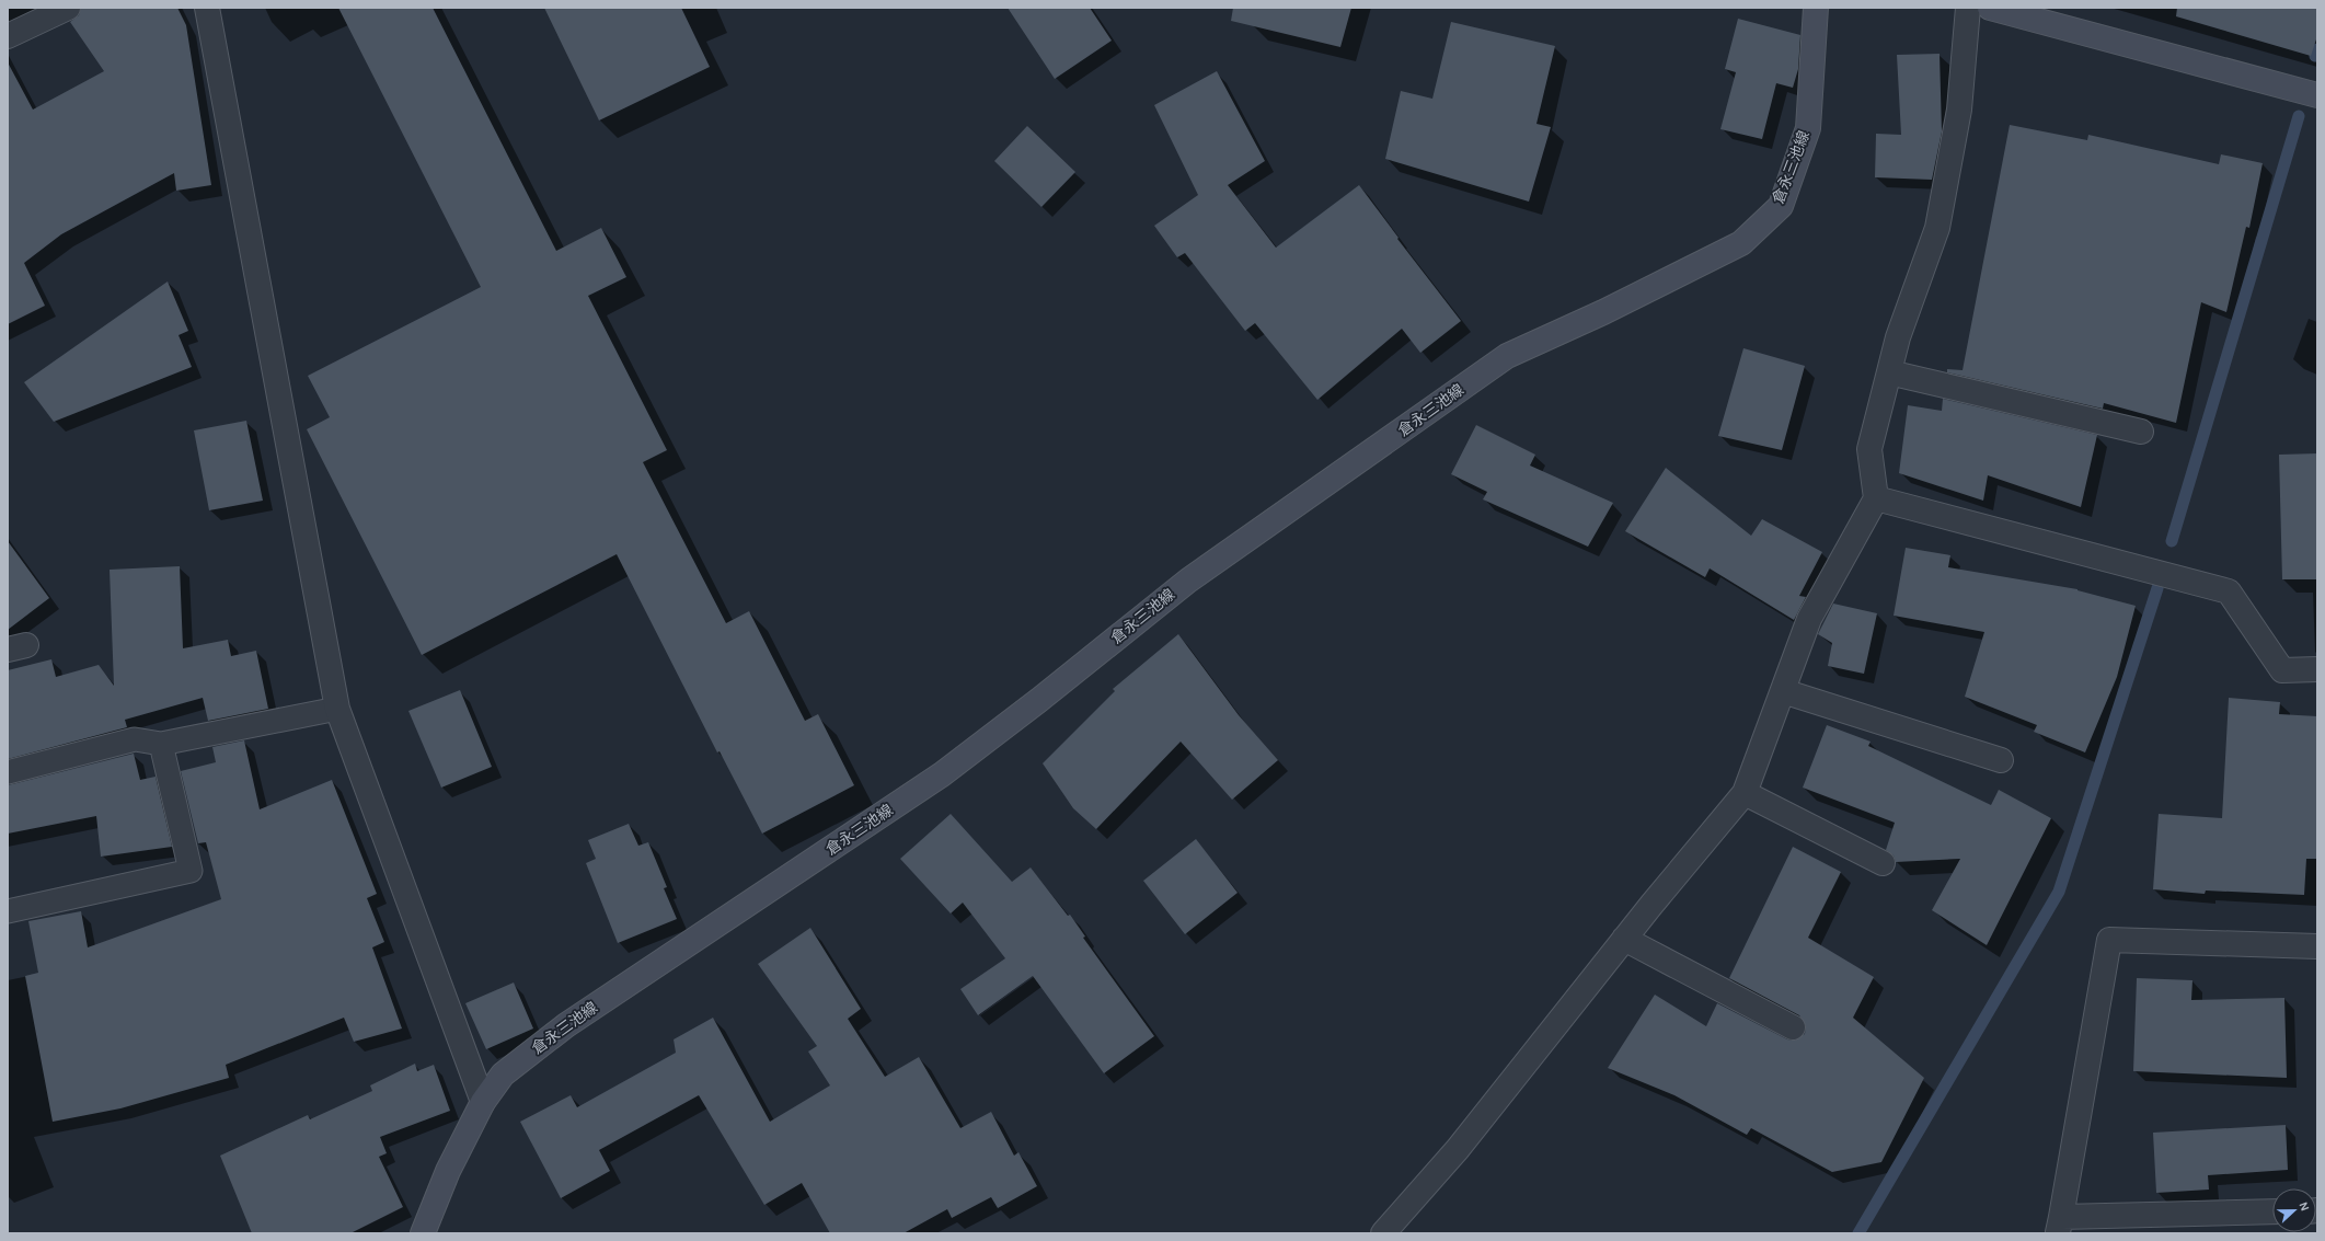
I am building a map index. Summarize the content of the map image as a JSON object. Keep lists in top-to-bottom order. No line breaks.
{"streets":{"main road":["倉永三池線"]},"north":"right"}
